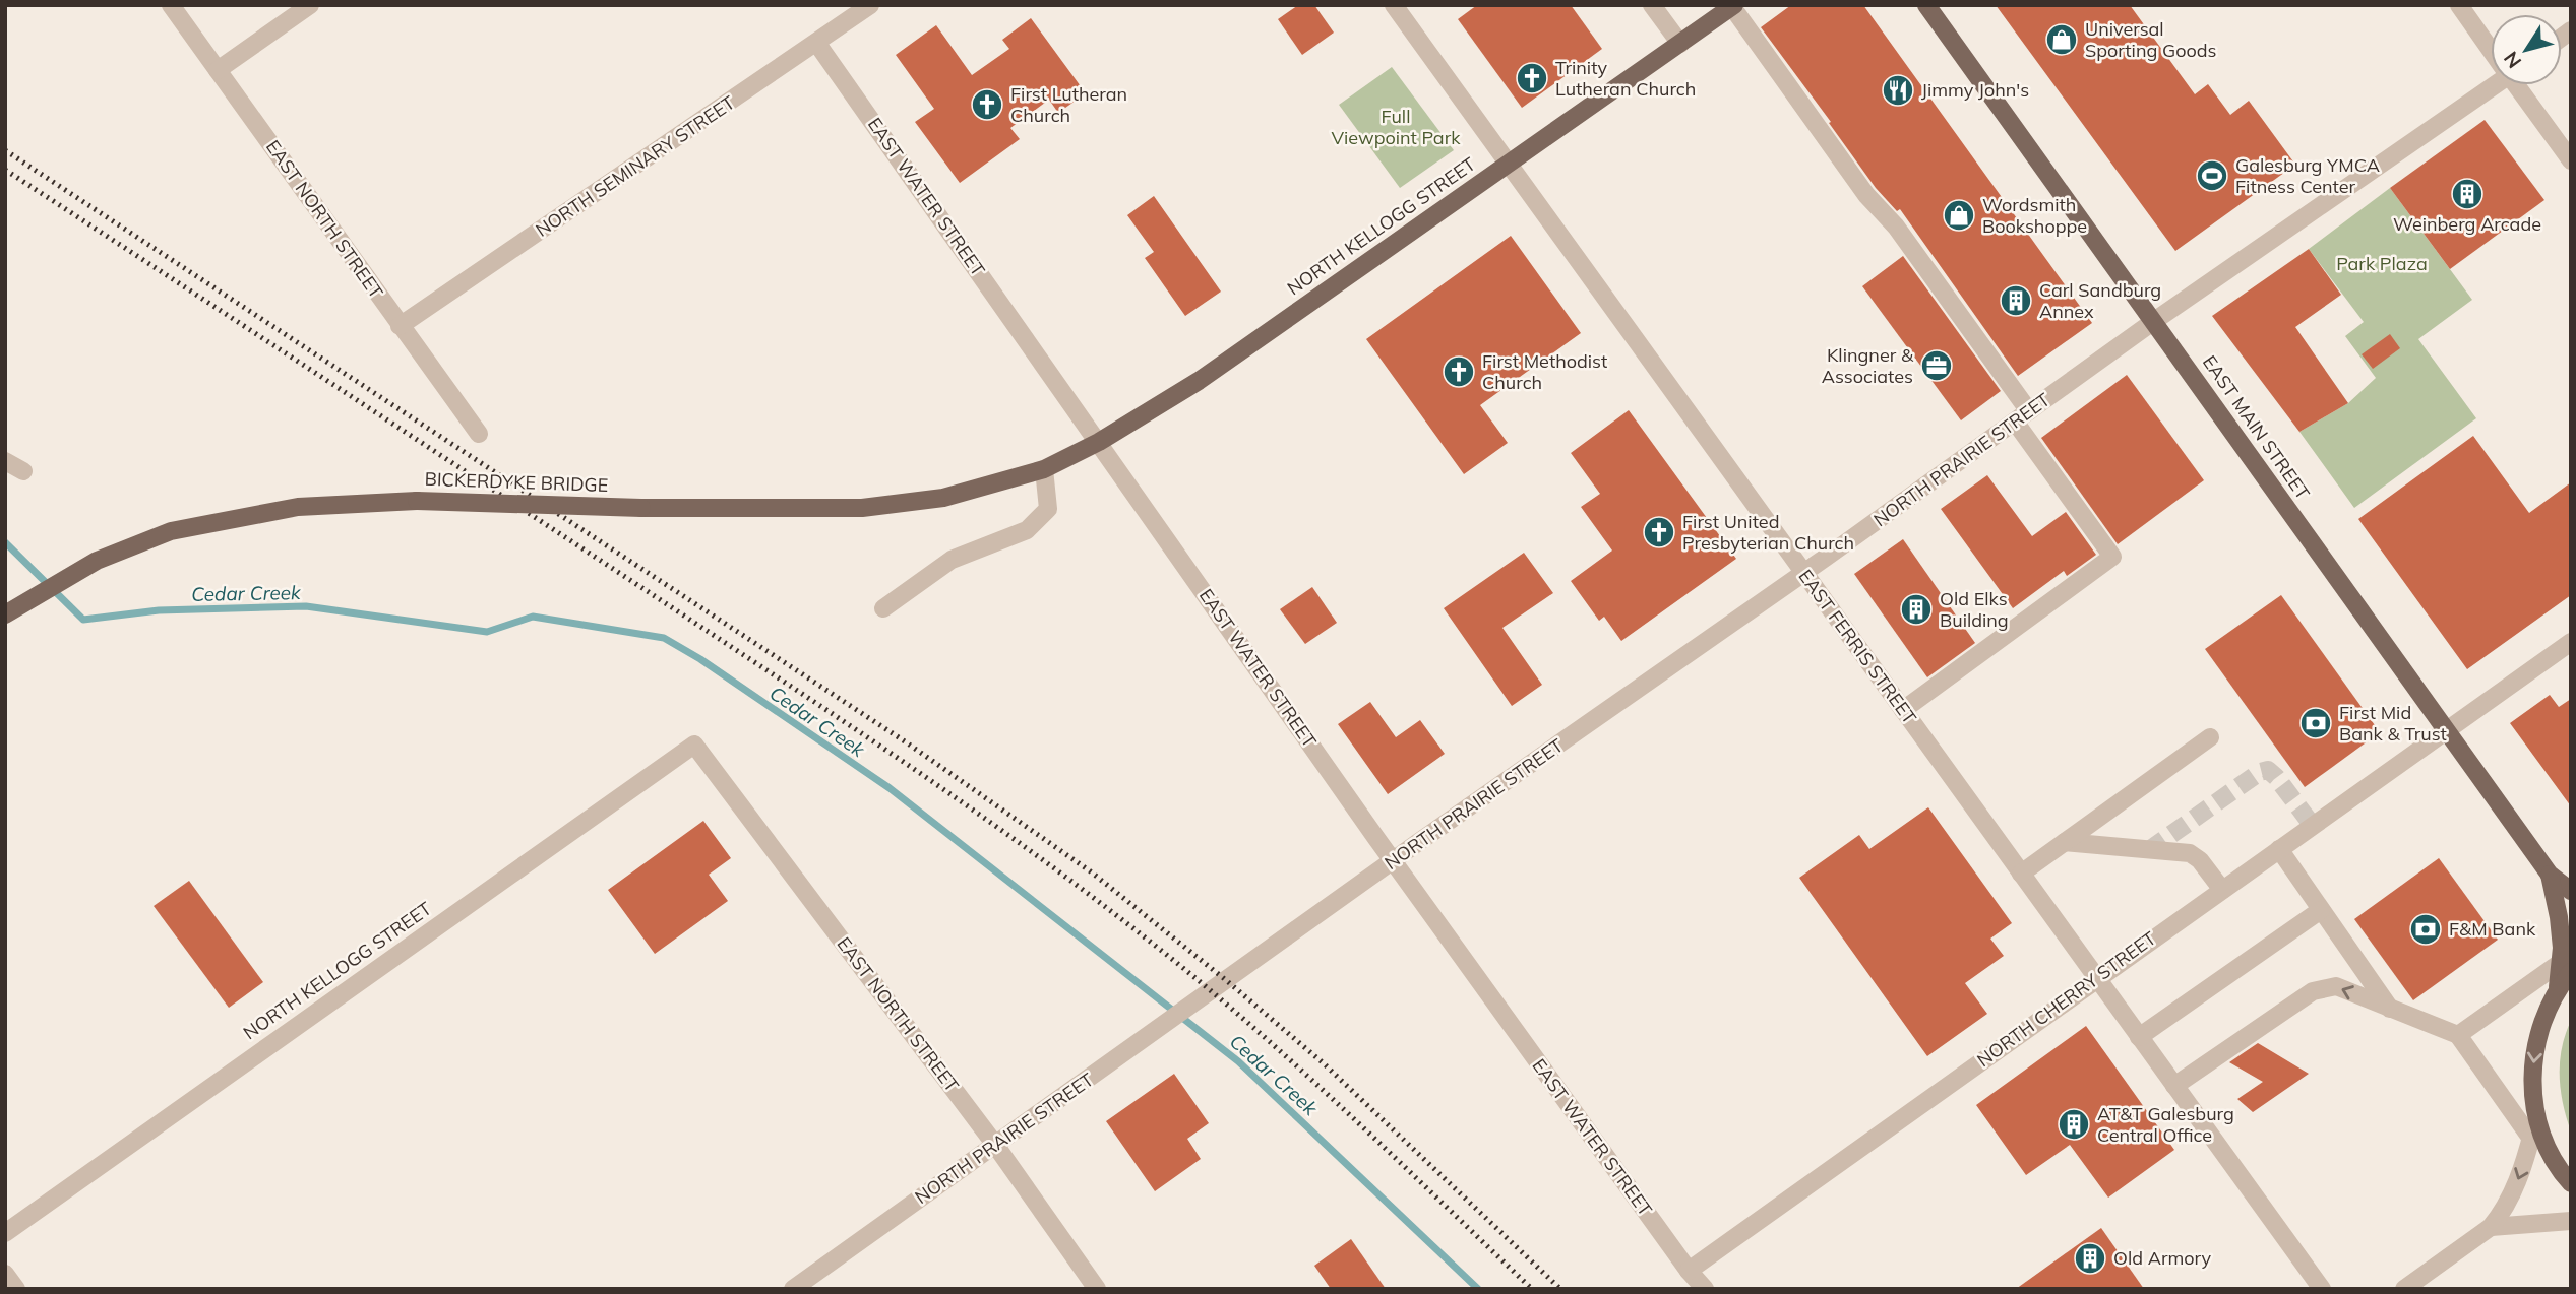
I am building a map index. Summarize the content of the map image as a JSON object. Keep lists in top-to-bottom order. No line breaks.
{"streets":{"main road":["NORTH KELLOGG STREET","EAST MAIN STREET","BICKERDYKE BRIDGE"],"street":["NORTH SEMINARY STREET","EAST WATER STREET","EAST NORTH STREET","NORTH PRAIRIE STREET","EAST FERRIS STREET","NORTH CHERRY STREET"]},"crossings":[["NORTH SEMINARY STREET","EAST WATER STREET"],["NORTH SEMINARY STREET","EAST NORTH STREET"],["EAST WATER STREET","NORTH KELLOGG STREET"],["EAST WATER STREET","NORTH PRAIRIE STREET"],["EAST WATER STREET","NORTH CHERRY STREET"],["EAST NORTH STREET","NORTH KELLOGG STREET"],["EAST NORTH STREET","NORTH PRAIRIE STREET"],["NORTH KELLOGG STREET","BICKERDYKE BRIDGE"],["NORTH KELLOGG STREET","EAST FERRIS STREET"],["EAST MAIN STREET","NORTH PRAIRIE STREET"],["EAST MAIN STREET","NORTH CHERRY STREET"],["NORTH PRAIRIE STREET","EAST FERRIS STREET"],["EAST FERRIS STREET","NORTH CHERRY STREET"]],"water":["Cedar Creek"],"parks":["Full Viewpoint Park","Park Plaza"],"places":{"shop":["Universal Sporting Goods","Wordsmith Bookshoppe"],"church":["Trinity Lutheran Church","First Lutheran Church","First Methodist Church","First United Presbyterian Church"],"restaurant":["Jimmy John's"],"sports":["Galesburg YMCA Fitness Center"],"building":["Weinberg Arcade","Carl Sandburg Annex","Old Elks Building","AT&T Galesburg Central Office","Old Armory"],"office":["Klingner & Associates"],"bank":["First Mid Bank & Trust","F&M Bank"]},"north":"bottom left"}
